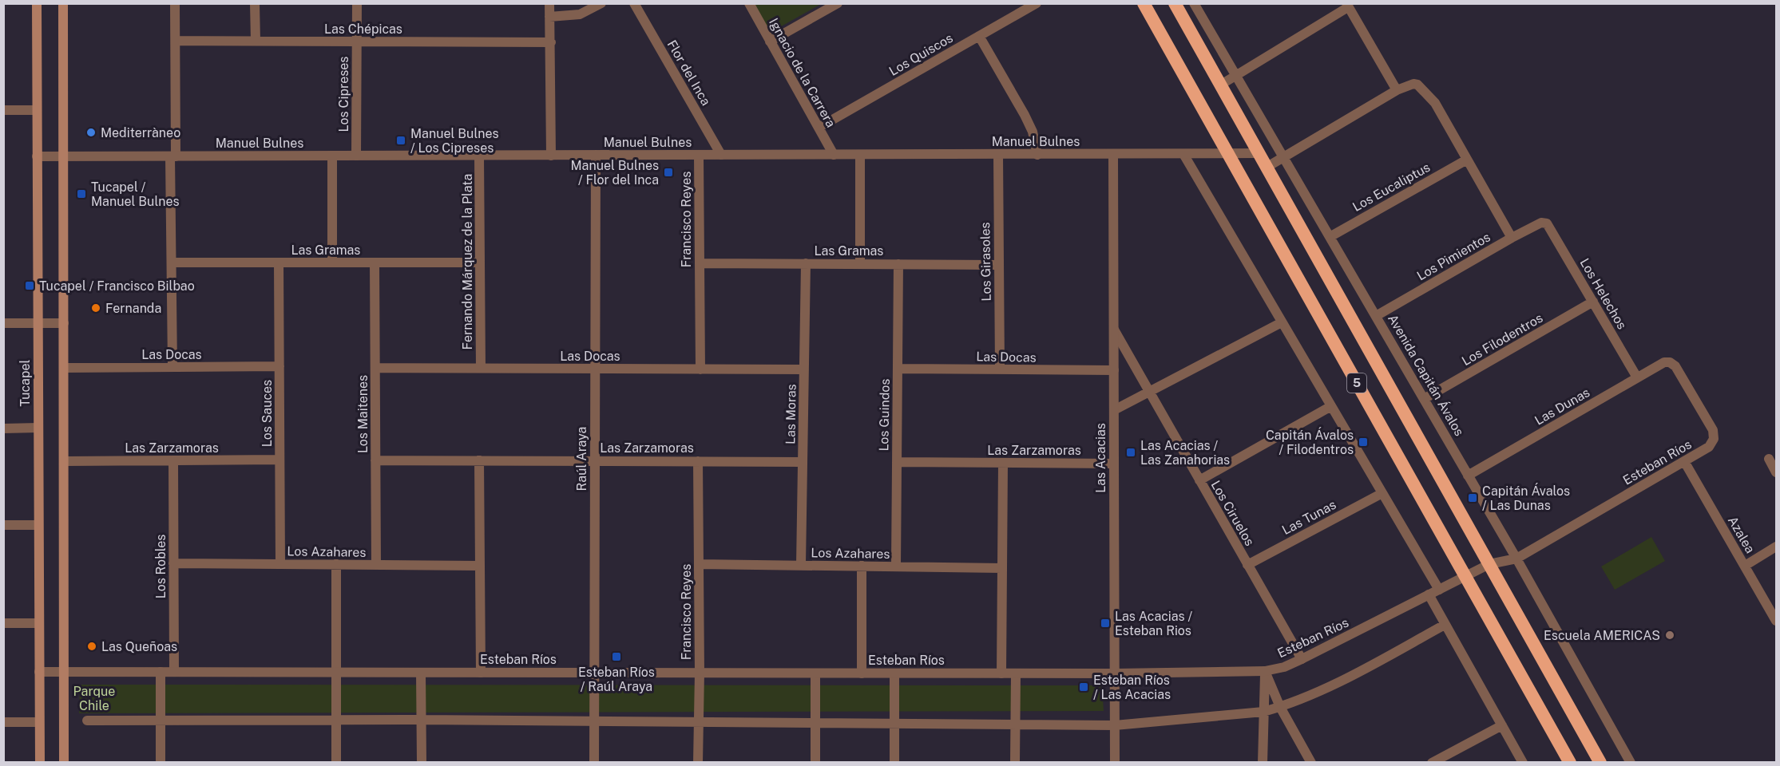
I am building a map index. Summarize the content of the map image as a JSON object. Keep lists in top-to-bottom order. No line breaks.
{"streets":{"highway":["5"],"main road":["Tucapel"],"street":["Las Chépicas","Los Quiscos","Flor del Inca","Ignacio de la Carrera","Los Cipreses","Manuel Bulnes","Los Eucaliptus","Francisco Reyes","Las Gramas","Los Pimientos","Fernando Márquez de la Plata","Los Girasoles","Los Helechos","Los Filodentros","Las Docas","Avenida Capitán Ávalos","Las Dunas","Los Sauces","Los Maitenes","Las Moras","Los Guindos","Las Zarzamoras","Las Acacias","Raúl Araya","Esteban Ríos","Los Ciruelos","Las Tunas","Azalea","Los Azahares","Los Robles"]},"crossings":[["Las Chépicas","Los Cipreses"],["Los Quiscos","Ignacio de la Carrera"],["Flor del Inca","Manuel Bulnes"],["Ignacio de la Carrera","Manuel Bulnes"],["Los Cipreses","Manuel Bulnes"],["Manuel Bulnes","Francisco Reyes"],["Manuel Bulnes","Fernando Márquez de la Plata"],["Manuel Bulnes","Los Girasoles"],["Manuel Bulnes","Tucapel"],["Manuel Bulnes","5"],["Manuel Bulnes","Las Acacias"],["Manuel Bulnes","Raúl Araya"],["Los Eucaliptus","Avenida Capitán Ávalos"],["Francisco Reyes","Las Gramas"],["Francisco Reyes","Las Docas"],["Francisco Reyes","Las Zarzamoras"],["Francisco Reyes","Esteban Ríos"],["Francisco Reyes","Los Azahares"],["Las Gramas","Fernando Márquez de la Plata"],["Las Gramas","Los Girasoles"],["Las Gramas","Los Sauces"],["Las Gramas","Los Maitenes"],["Las Gramas","Las Moras"],["Las Gramas","Los Guindos"],["Los Pimientos","Los Helechos"],["Los Pimientos","Avenida Capitán Ávalos"],["Fernando Márquez de la Plata","Las Docas"],["Los Girasoles","Las Docas"],["Los Helechos","Los Filodentros"],["Los Helechos","Las Dunas"],["Los Filodentros","Avenida Capitán Ávalos"],["Las Docas","Los Sauces"],["Las Docas","Los Maitenes"],["Las Docas","Las Moras"],["Las Docas","Los Guindos"],["Las Docas","Las Acacias"],["Las Docas","Raúl Araya"],["Avenida Capitán Ávalos","Las Dunas"],["Avenida Capitán Ávalos","Esteban Ríos"],["Tucapel","Esteban Ríos"],["5","Esteban Ríos"],["Las Dunas","Esteban Ríos"],["Los Sauces","Las Zarzamoras"],["Los Sauces","Los Azahares"],["Los Maitenes","Las Zarzamoras"],["Los Maitenes","Los Azahares"],["Las Moras","Las Zarzamoras"],["Las Moras","Los Azahares"],["Los Guindos","Las Zarzamoras"],["Los Guindos","Los Azahares"],["Las Zarzamoras","Las Acacias"],["Las Zarzamoras","Raúl Araya"],["Las Zarzamoras","Los Robles"],["Las Acacias","Esteban Ríos"],["Las Acacias","Los Ciruelos"],["Raúl Araya","Esteban Ríos"],["Esteban Ríos","Los Ciruelos"],["Esteban Ríos","Azalea"],["Esteban Ríos","Los Robles"],["Los Ciruelos","Las Tunas"],["Los Azahares","Los Robles"]],"parks":["Parque Chile"],"places":{"other":["Mediterràneo","Fernanda","Escuela AMERICAS","Las Queñoas"],"transit":["Manuel Bulnes / Los Cipreses","Manuel Bulnes / Flor del Inca","Tucapel / Manuel Bulnes","Tucapel / Francisco Bilbao","Capitán Ávalos / Filodentros","Las Acacias / Las Zanahorias","Capitán Ávalos / Las Dunas","Las Acacias / Esteban Rios","Esteban Ríos / Raúl Araya","Esteban Ríos / Las Acacias"]}}
